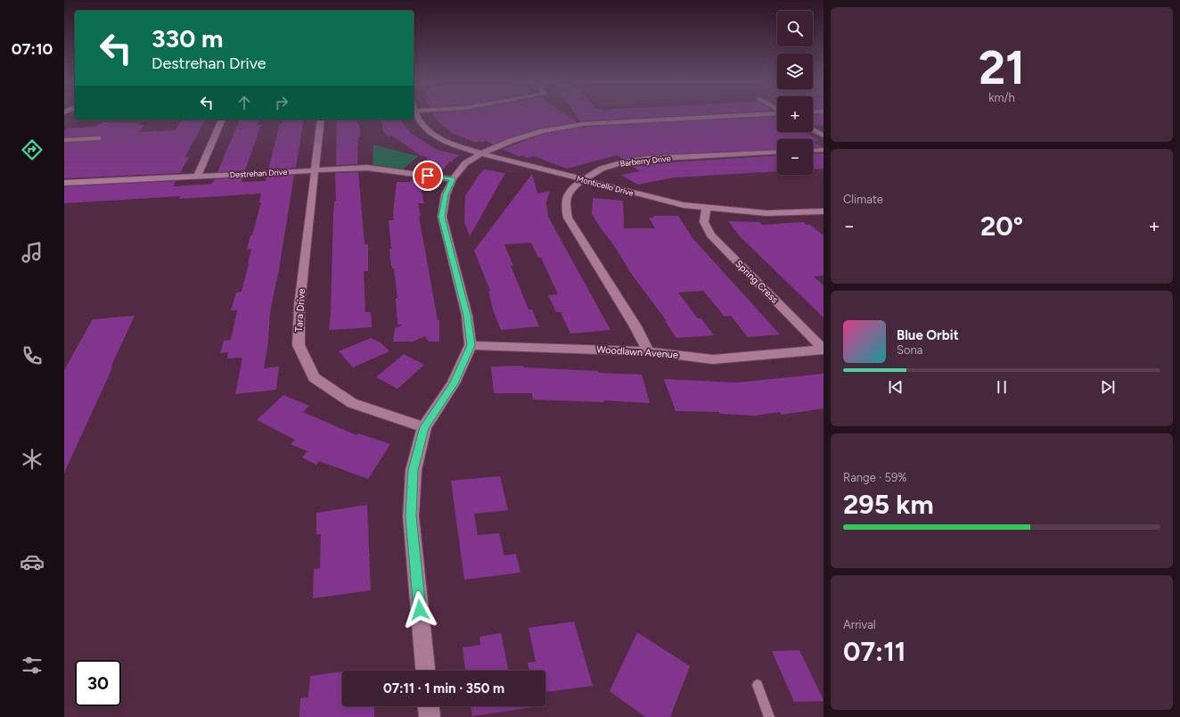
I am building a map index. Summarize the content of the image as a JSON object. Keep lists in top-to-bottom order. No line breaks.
{"streets":{"street":["Barberry Drive","Destrehan Drive","Monticello Drive","Spring Cress","Tara Drive","Woodlawn Avenue"]},"crossings":[["Barberry Drive","Monticello Drive"],["Barberry Drive","Woodlawn Avenue"],["Destrehan Drive","Tara Drive"],["Monticello Drive","Spring Cress"],["Spring Cress","Woodlawn Avenue"]],"page":{"tabs":"07:10","tile":[["21","km/h"],"Climate",["Range · 59%","295 km"],["Arrival","07:11"]],"map_buttons":["+","−"],"turn":["330 m","Destrehan Drive"],"heat":["−","20°","+"],"song":["Blue Orbit","Sona"],"limit":"30","trip":"07:11 · 1 min · 350 m"}}
